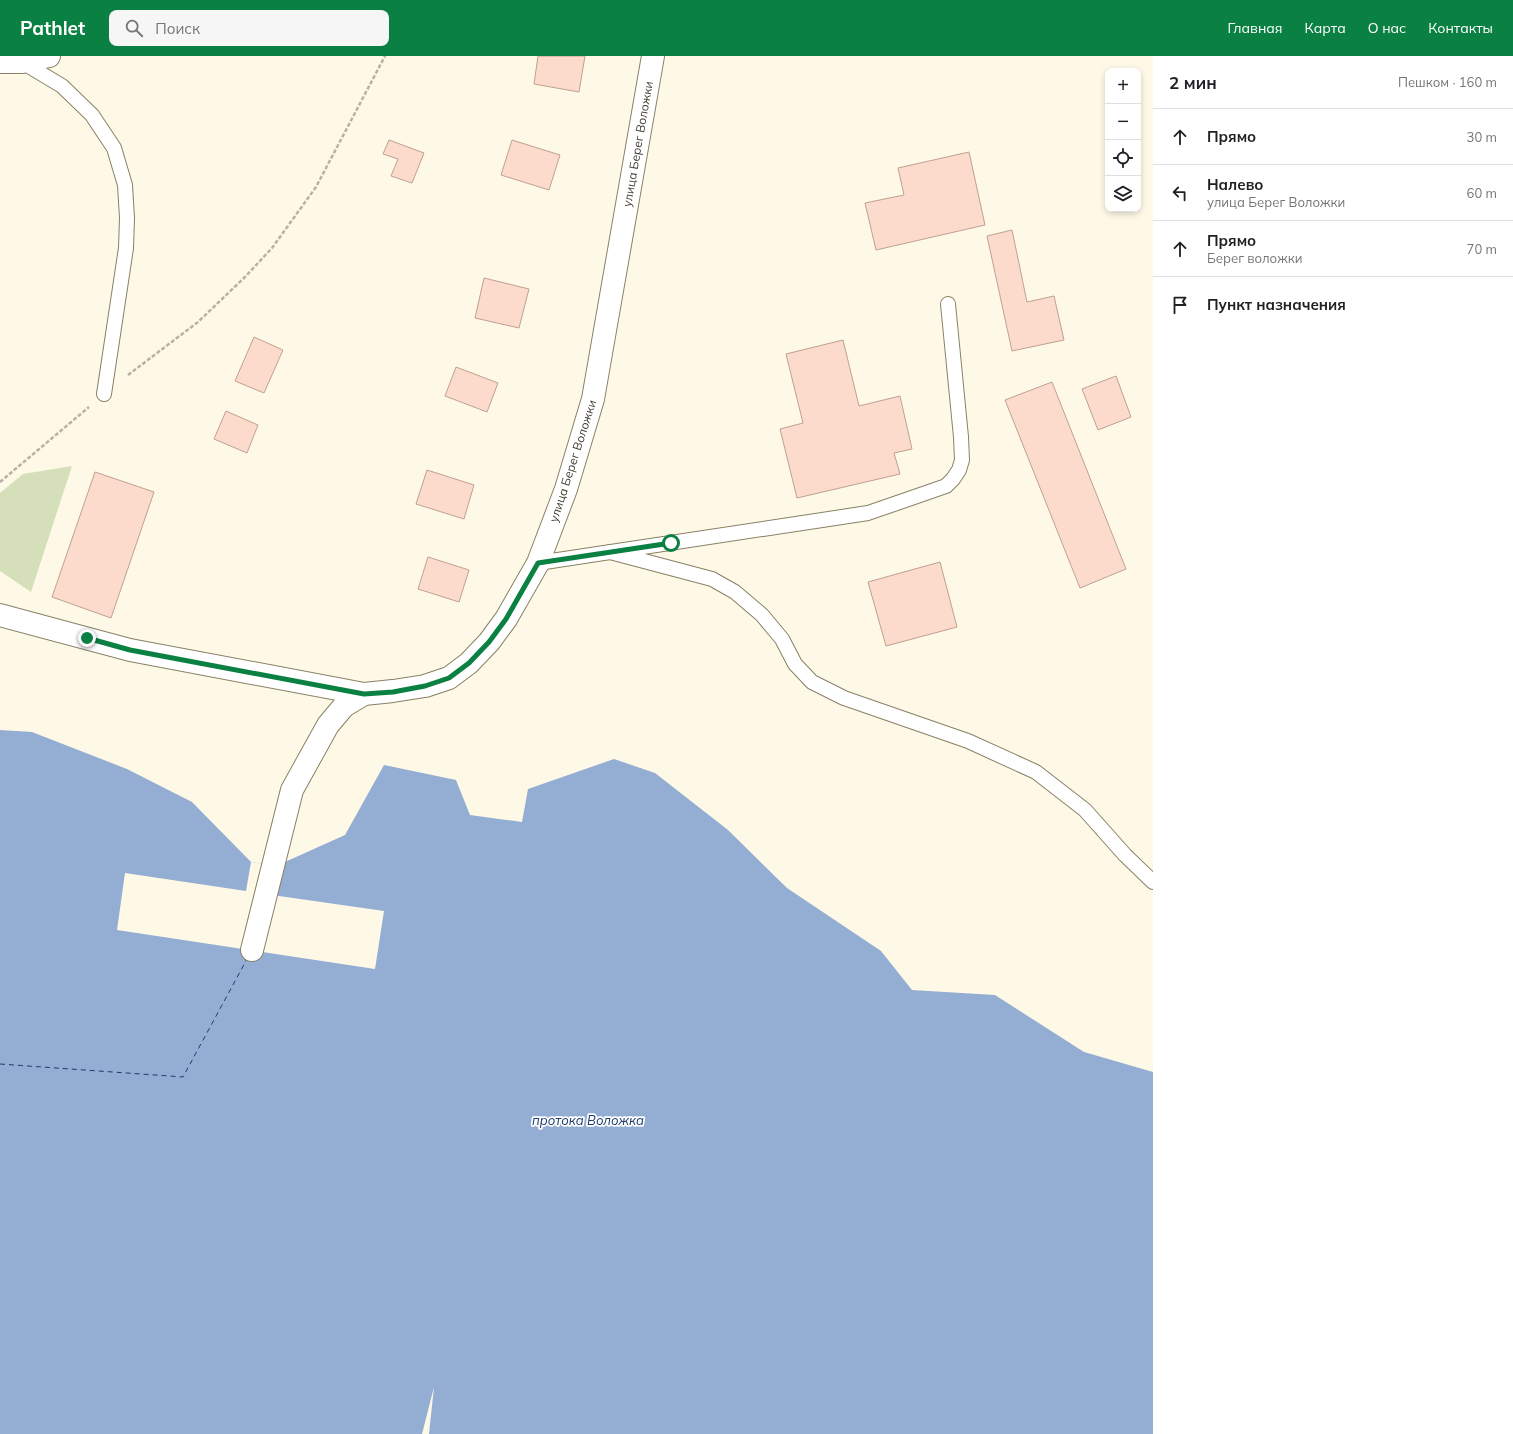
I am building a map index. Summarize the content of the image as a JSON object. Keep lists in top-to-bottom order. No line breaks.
{"streets":{"street":["улица Берег Воложки"]},"water":["протока Воложка"],"page":{"header":"Pathlet","search":"Поиск","nav":["Главная","Карта","О нас","Контакты"],"heading":["2 мин","Пешком · 160 m"],"map_buttons":["+","−"],"list":[["Прямо","30 m"],["Налево","улица Берег Воложки","60 m"],["Прямо","Берег воложки","70 m"],"Пункт назначения"]}}
